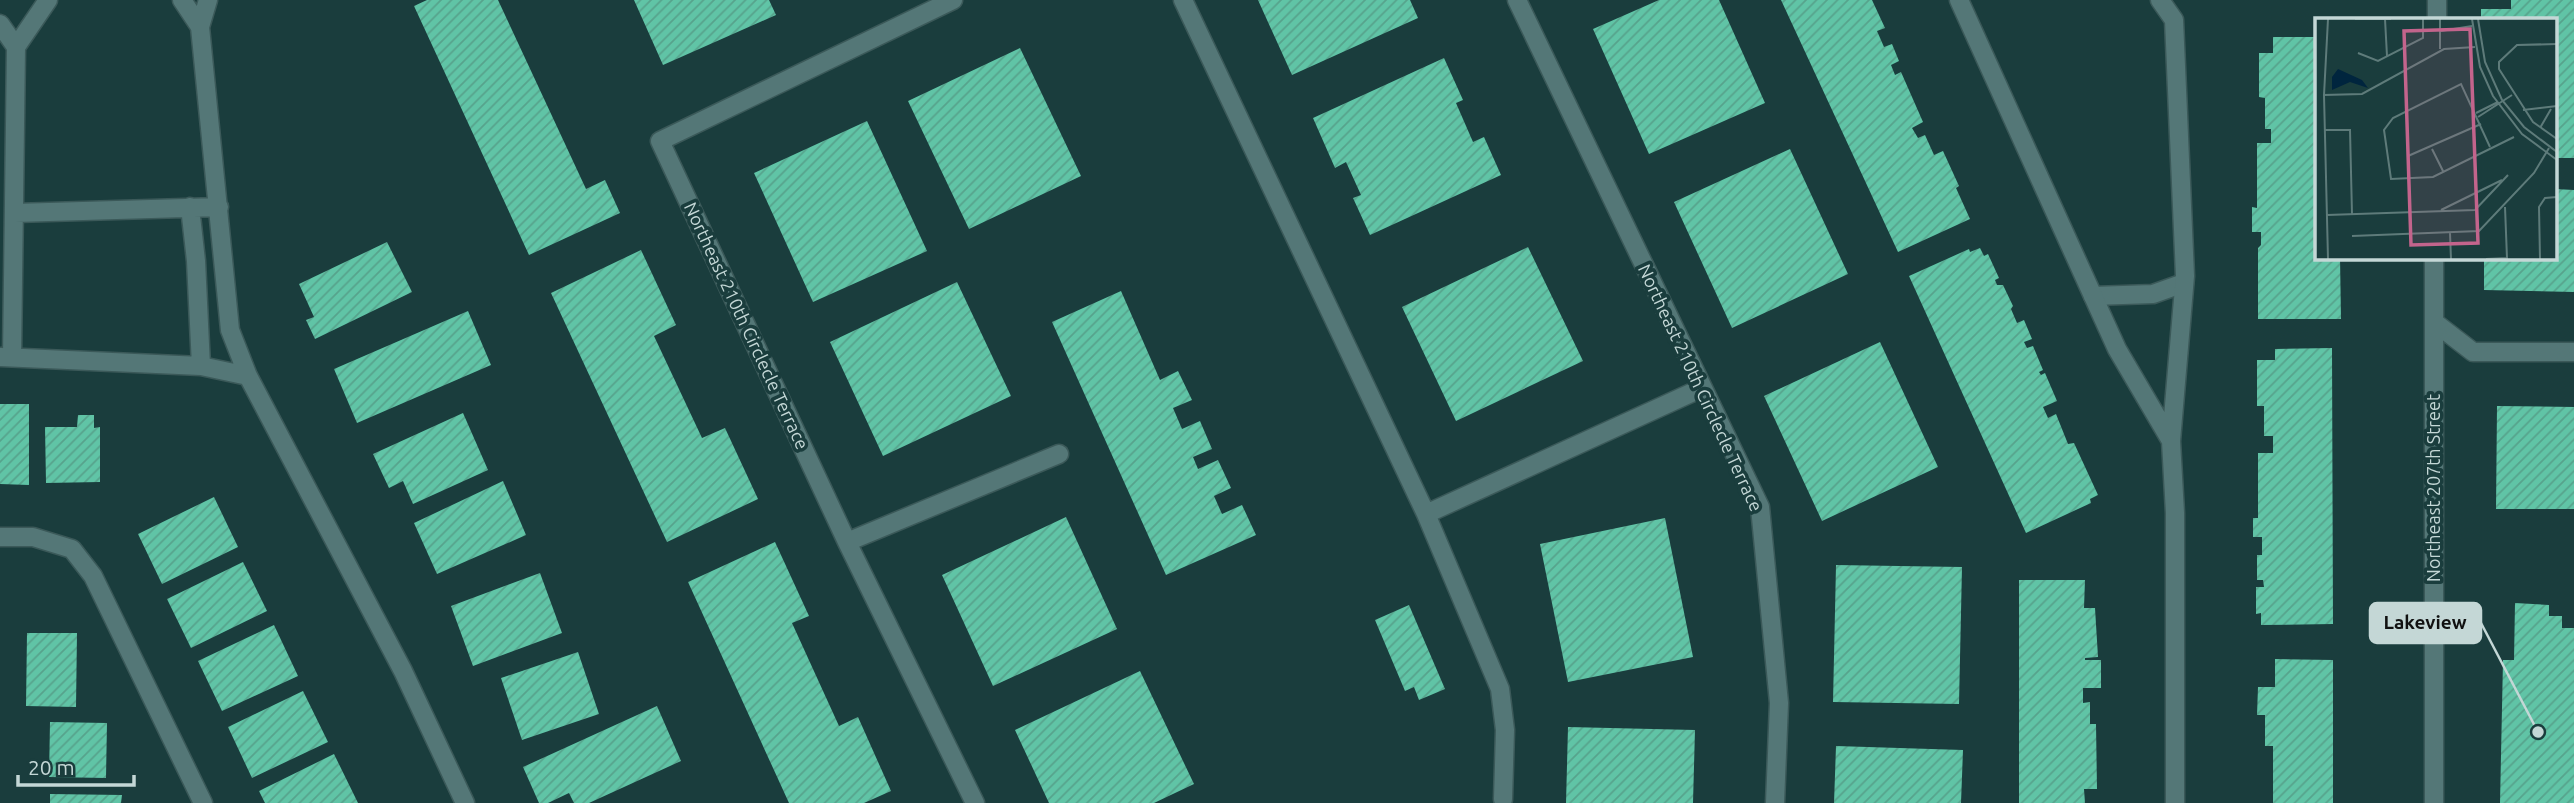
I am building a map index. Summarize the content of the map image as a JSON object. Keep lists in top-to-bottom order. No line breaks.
{"streets":{"street":["Northeast 210th Circlecle Terrace","Northeast 207th Street"]},"places":["Lakeview"],"scale_bar":"20 m"}
